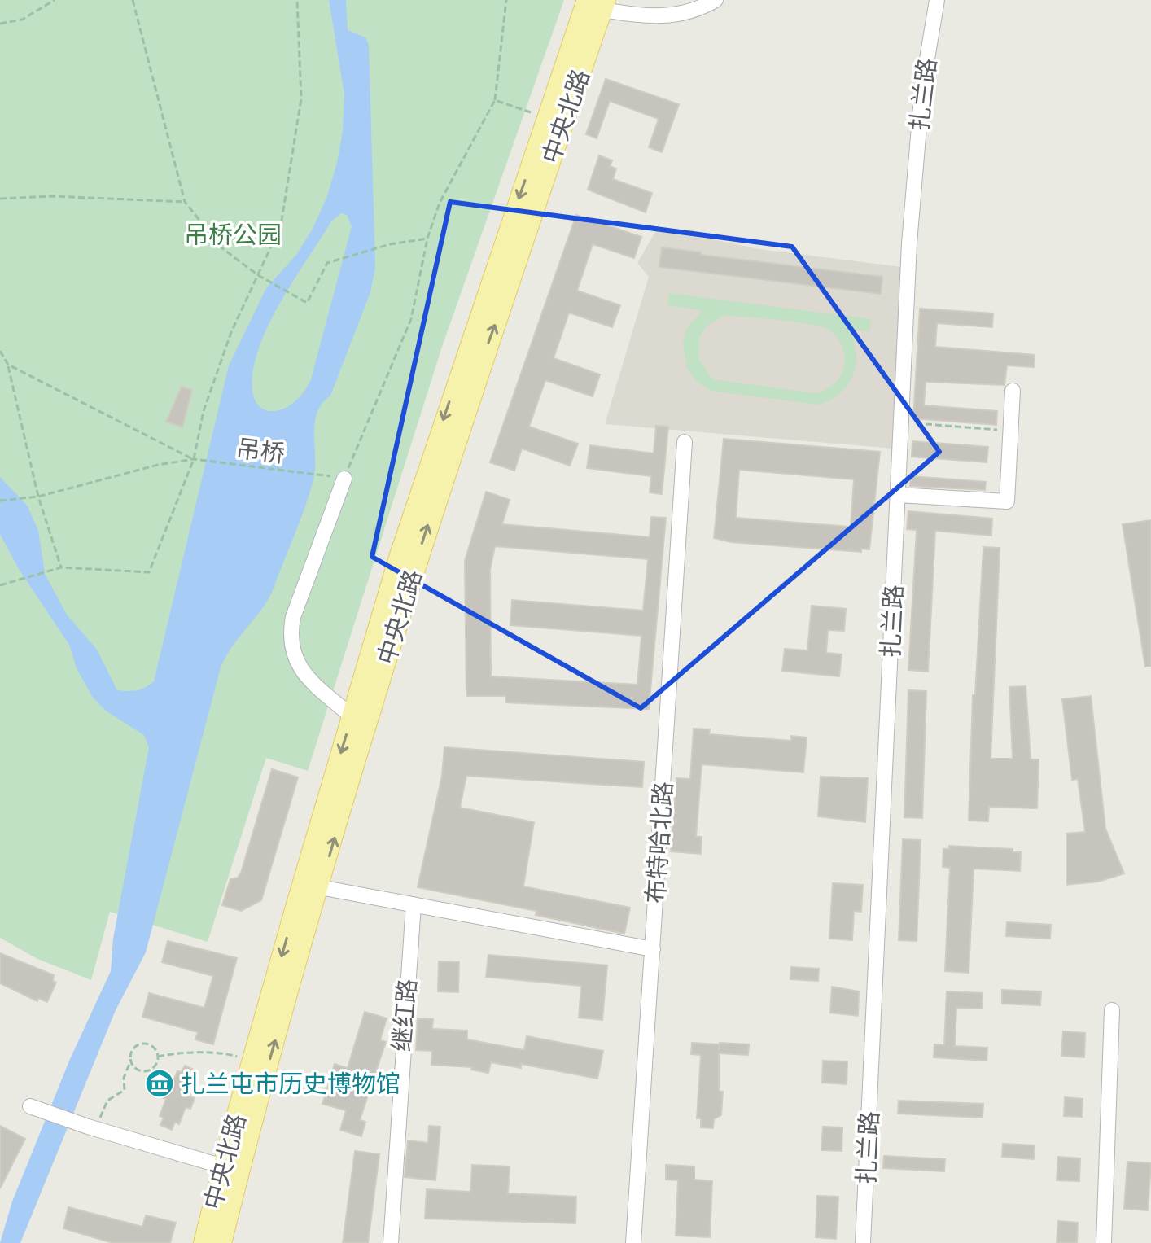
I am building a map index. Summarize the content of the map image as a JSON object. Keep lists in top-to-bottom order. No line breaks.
{"streets":{"main road":["中央北路"],"street":["扎兰路","布特哈北路","继红路"],"path":["吊桥"]},"parks":["吊桥公园"],"places":{"museum":["扎兰屯市历史博物馆"]}}
